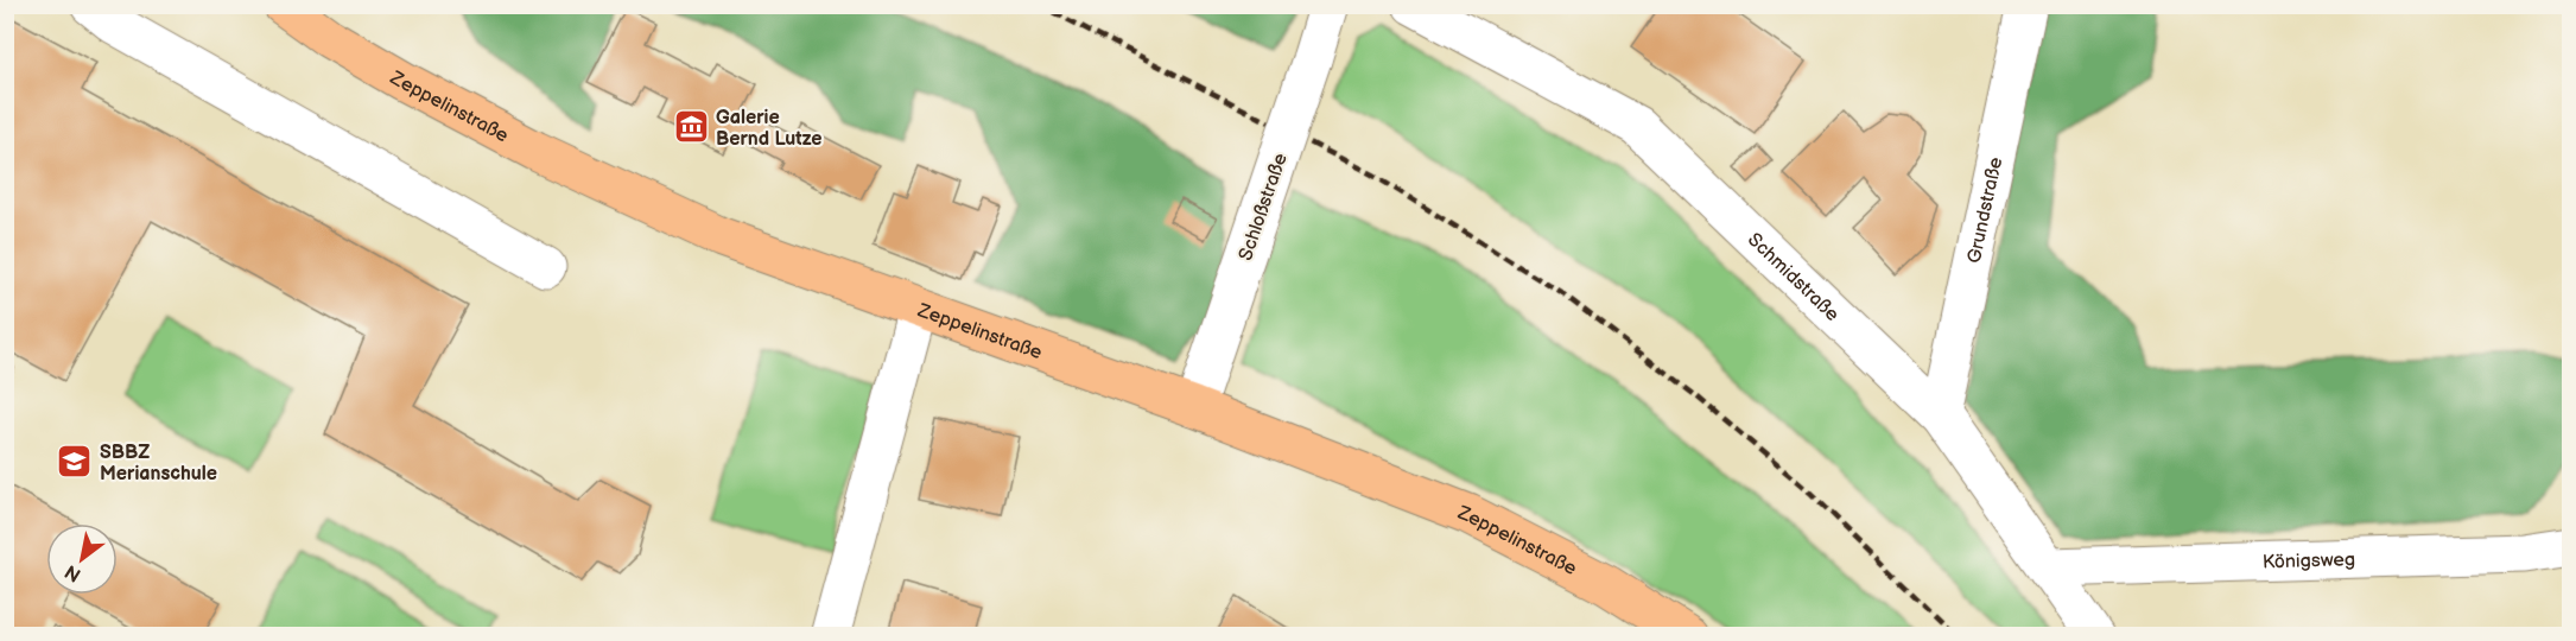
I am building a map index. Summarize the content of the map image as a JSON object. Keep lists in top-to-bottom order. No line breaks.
{"streets":{"main road":["Zeppelinstraße"],"street":["Schloßstraße","Grundstraße","Schmidstraße","Königsweg"]},"crossings":[["Zeppelinstraße","Schloßstraße"],["Grundstraße","Schmidstraße"],["Schmidstraße","Königsweg"]],"places":{"museum":["Galerie Bernd Lutze"],"school or university":["SBBZ Merianschule"]},"north":"bottom left"}
